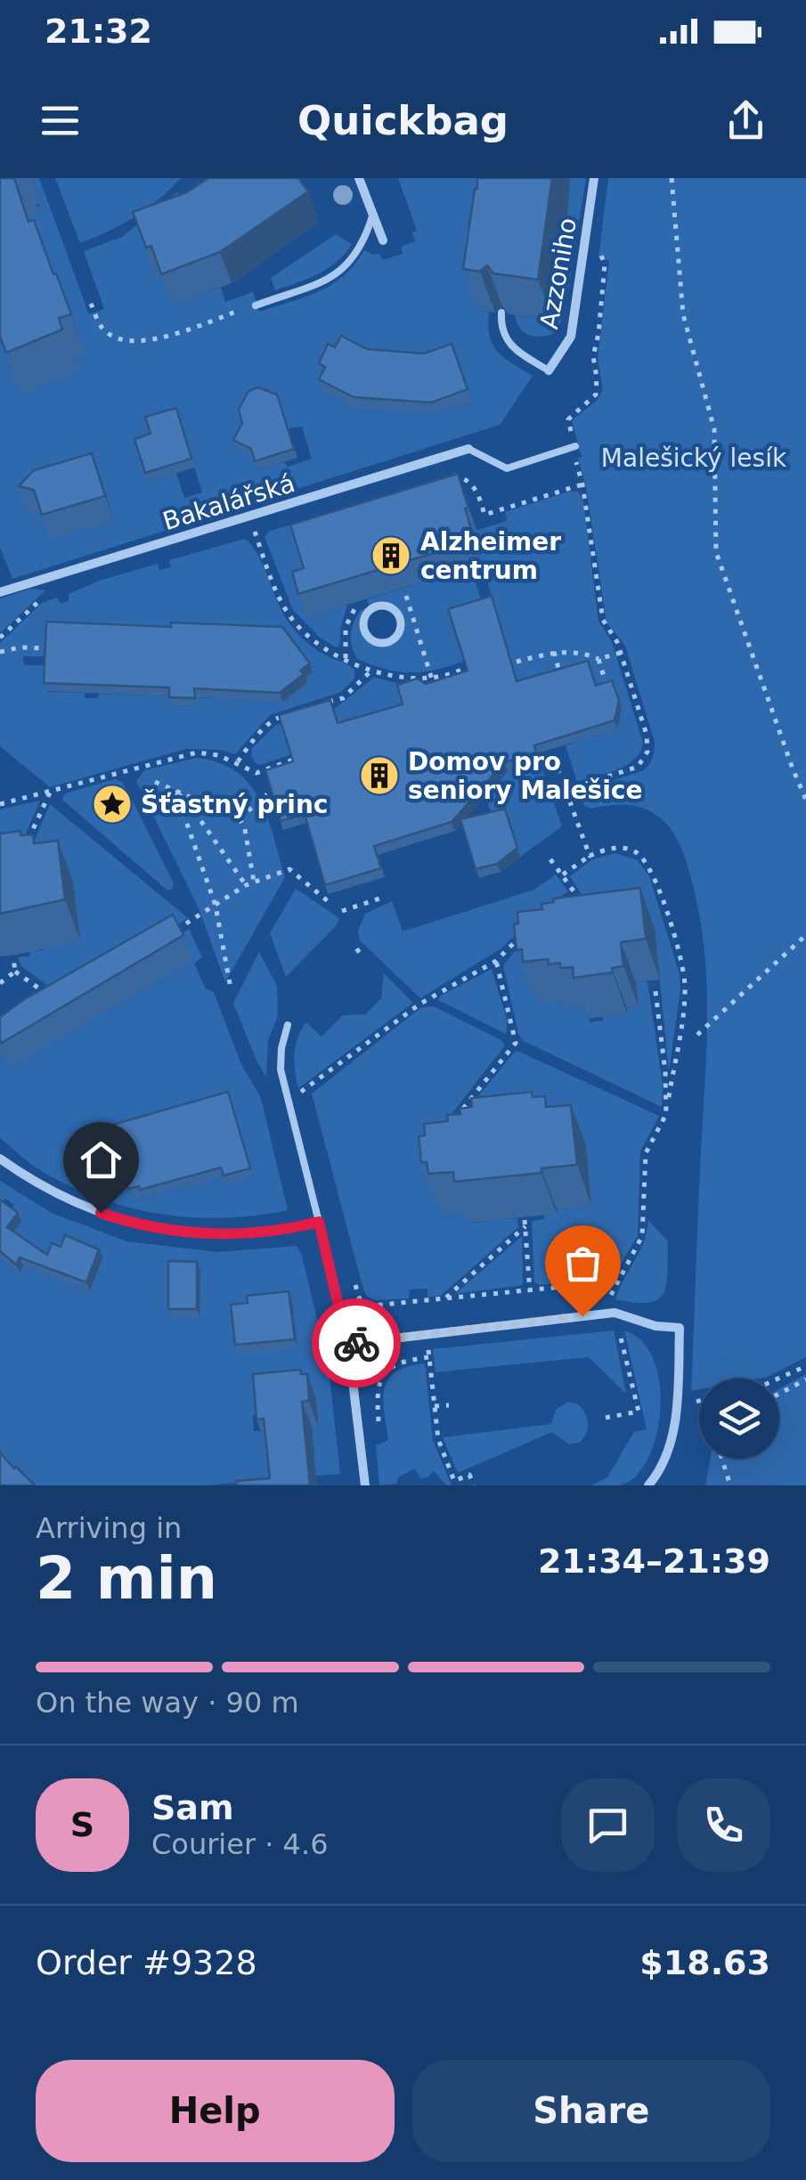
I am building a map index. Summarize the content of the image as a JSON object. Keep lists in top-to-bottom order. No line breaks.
{"streets":{"street":["Azzoniho","Bakalářská"]},"parks":["Malešický lesík"],"places":{"building":["Alzheimer centrum","Domov pro seniory Malešice"],"place":["Šťastný princ"]},"page":{"status":"21:32","header":"Quickbag","heading":["2 min","Arriving in","21:34–21:39"],"panel":["Sam","Courier · 4.6","Order #9328","$18.63"],"bar":"On the way · 90 m","round":"S","buttons":["Help","Share"]}}
